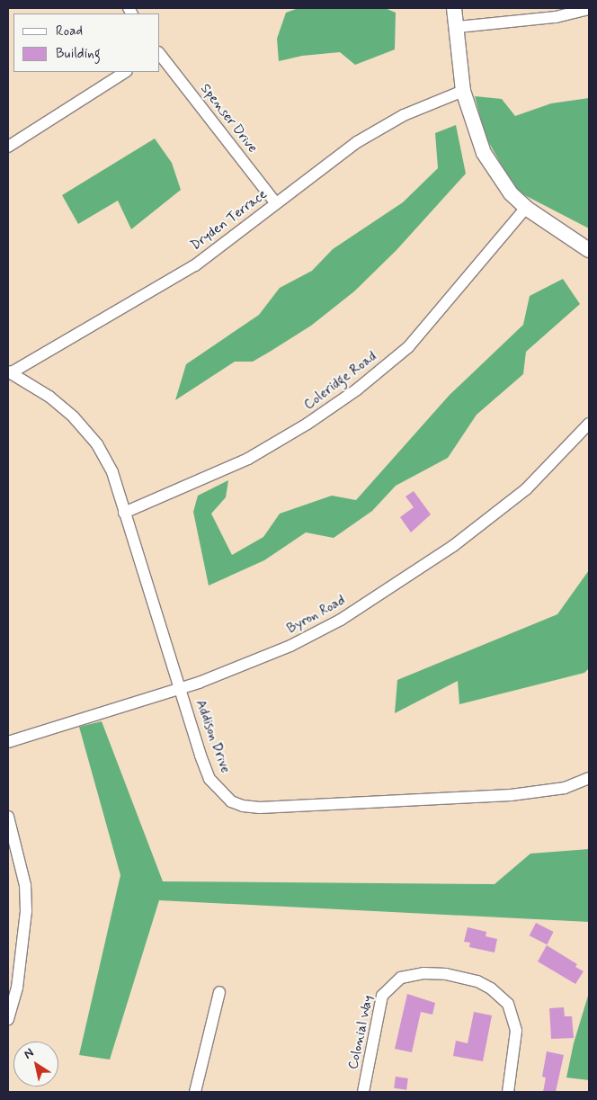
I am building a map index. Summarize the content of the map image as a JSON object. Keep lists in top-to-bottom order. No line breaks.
{"streets":{"street":["Spenser Drive","Dryden Terrace","Coleridge Road","Byron Road","Addison Drive","Colonial Way"]},"crossings":[["Spenser Drive","Dryden Terrace"],["Dryden Terrace","Addison Drive"],["Coleridge Road","Addison Drive"],["Byron Road","Addison Drive"]],"legend":["Road","Building"],"north":"top left"}
